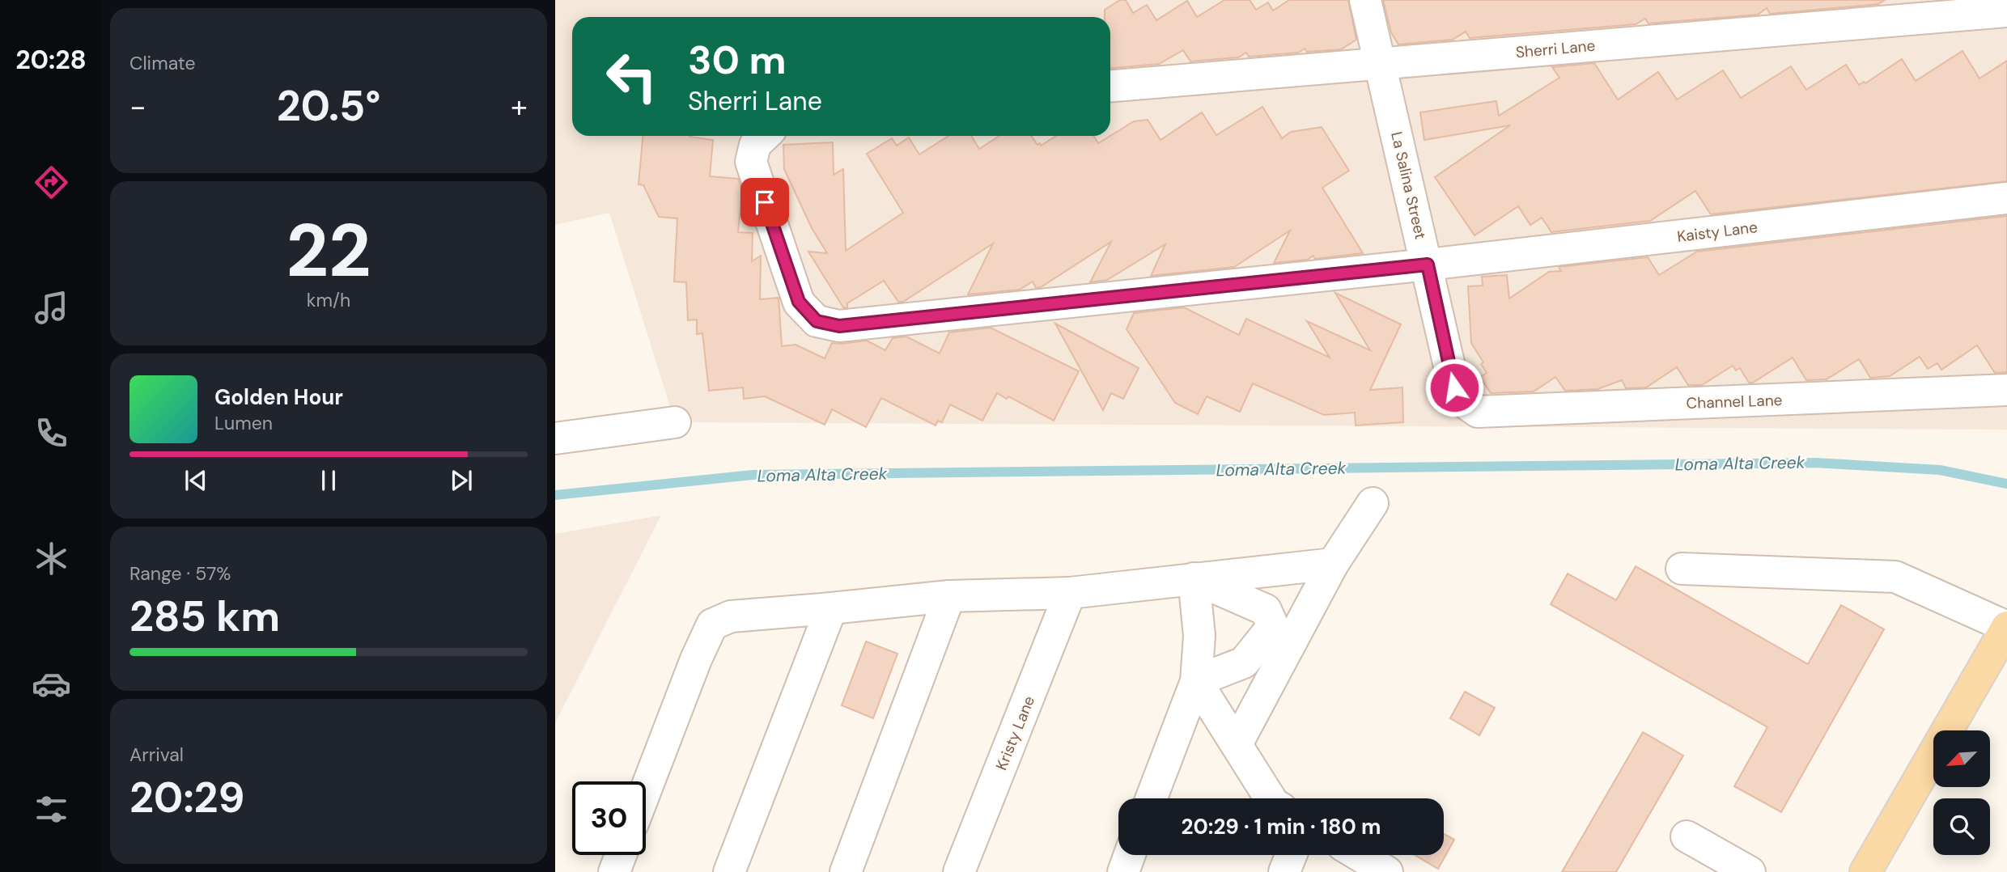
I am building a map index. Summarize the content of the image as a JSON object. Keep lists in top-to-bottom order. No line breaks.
{"streets":{"street":["Sherri Lane","La Salina Street","Kaisty Lane","Channel Lane","Kristy Lane"]},"crossings":[["Sherri Lane","La Salina Street"],["La Salina Street","Kaisty Lane"],["La Salina Street","Channel Lane"]],"water":["Loma Alta Creek"],"north":"bottom left","page":{"tabs":"20:28","tile":["Climate",["22","km/h"],["Range · 57%","285 km"],["Arrival","20:29"]],"turn":["30 m","Sherri Lane"],"heat":["−","20.5°","+"],"song":["Golden Hour","Lumen"],"limit":"30","trip":"20:29 · 1 min · 180 m"}}
